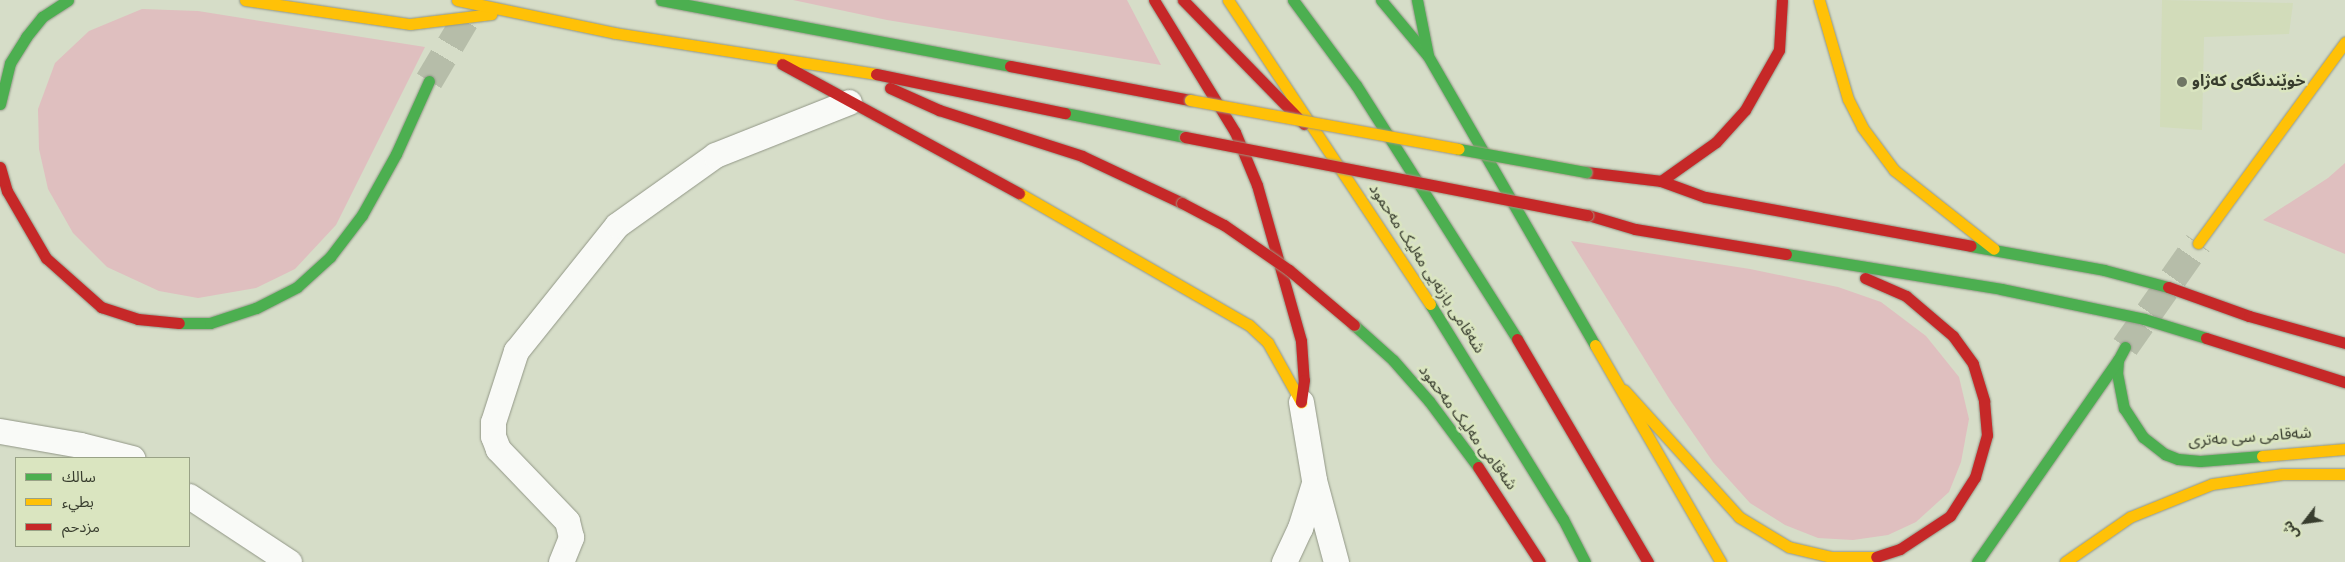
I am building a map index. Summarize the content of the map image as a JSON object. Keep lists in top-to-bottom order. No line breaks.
{"streets":{"main road":["شەقامی بازنەیی مەلیک مەحمود","شەقامی مەلیک مەحمود","شەقامی سی مەتری"]},"places":["خوێندنگەی کەژاو"],"legend":["سالك","بطيء","مزدحم"],"north":"bottom left"}
